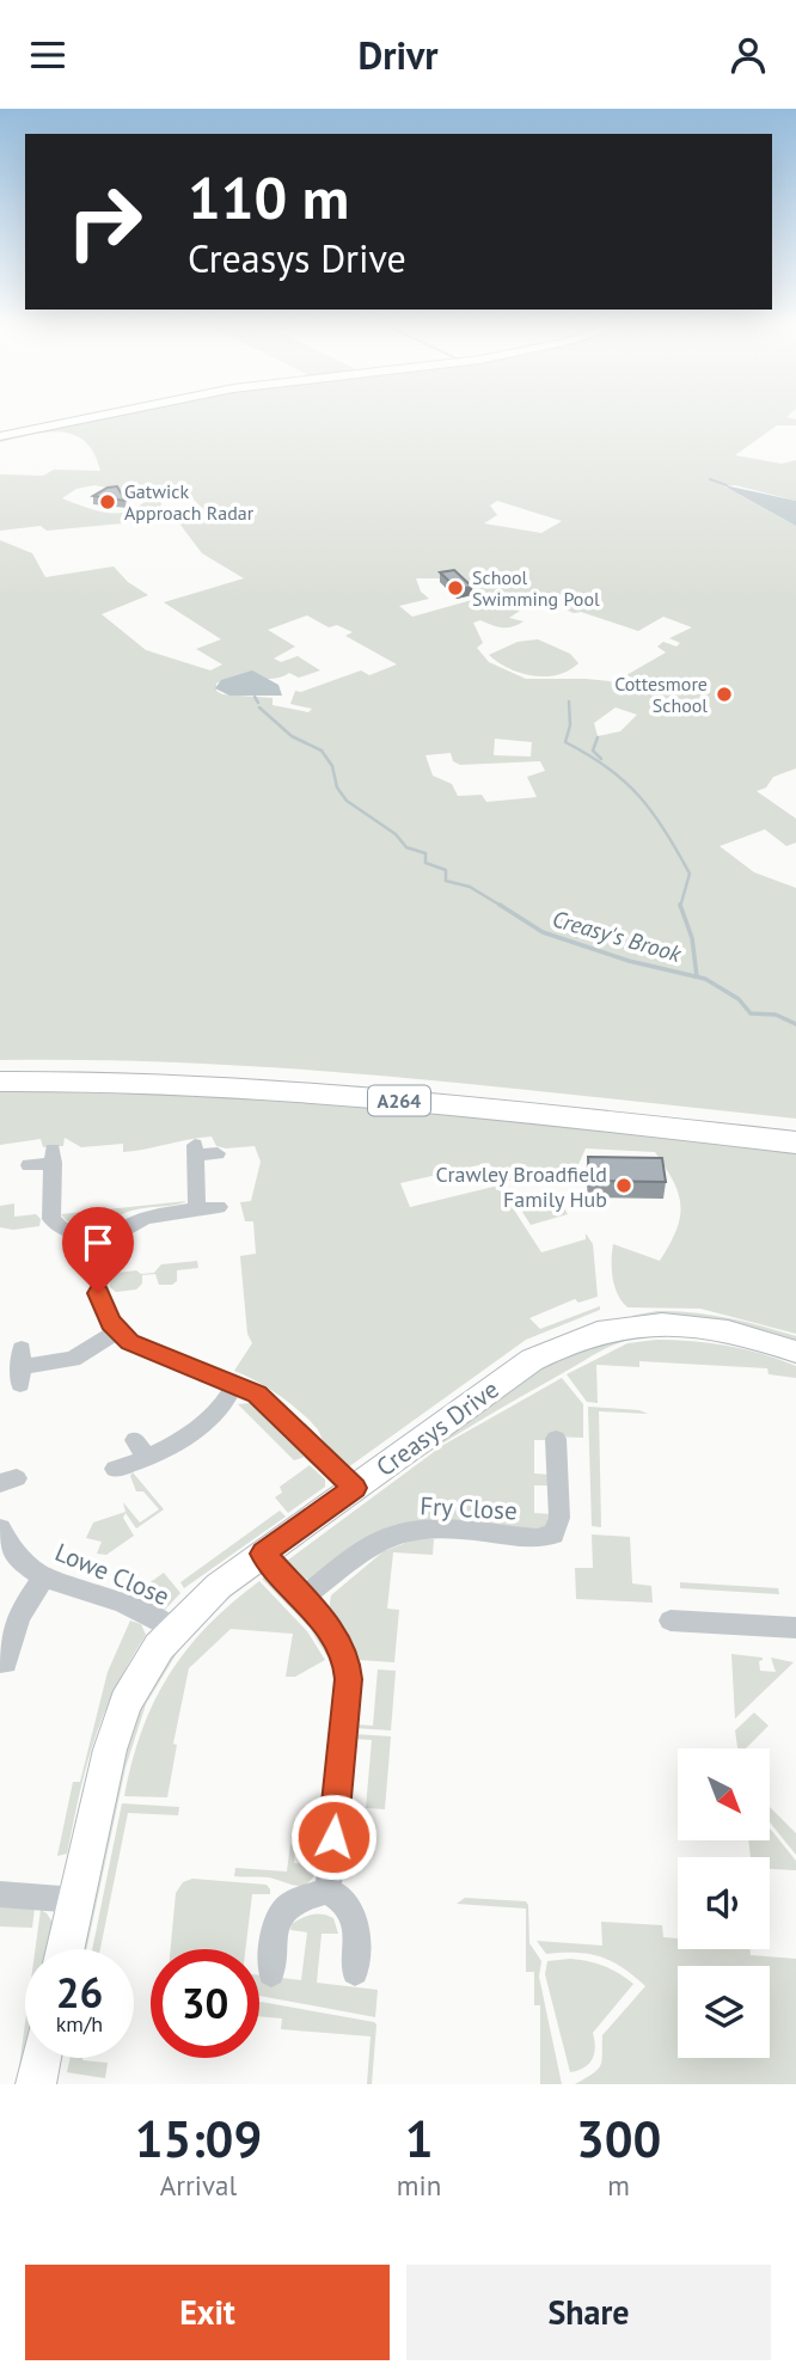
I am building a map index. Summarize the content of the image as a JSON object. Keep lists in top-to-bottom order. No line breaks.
{"streets":{"highway":["A264"],"street":["Creasys Drive","Fry Close","Lowe Close"]},"crossings":[["Creasys Drive","Lowe Close"]],"water":["Creasy's Brook"],"places":["Gatwick Approach Radar","School Swimming Pool","Cottesmore School","Crawley Broadfield Family Hub"],"north":"bottom right","page":{"header":"Drivr","turn":["110 m","Creasys Drive"],"speed":"26 km/h","limit":"30","eta":["15:09","Arrival","1","min","300","m"],"buttons":["Exit","Share"]}}
